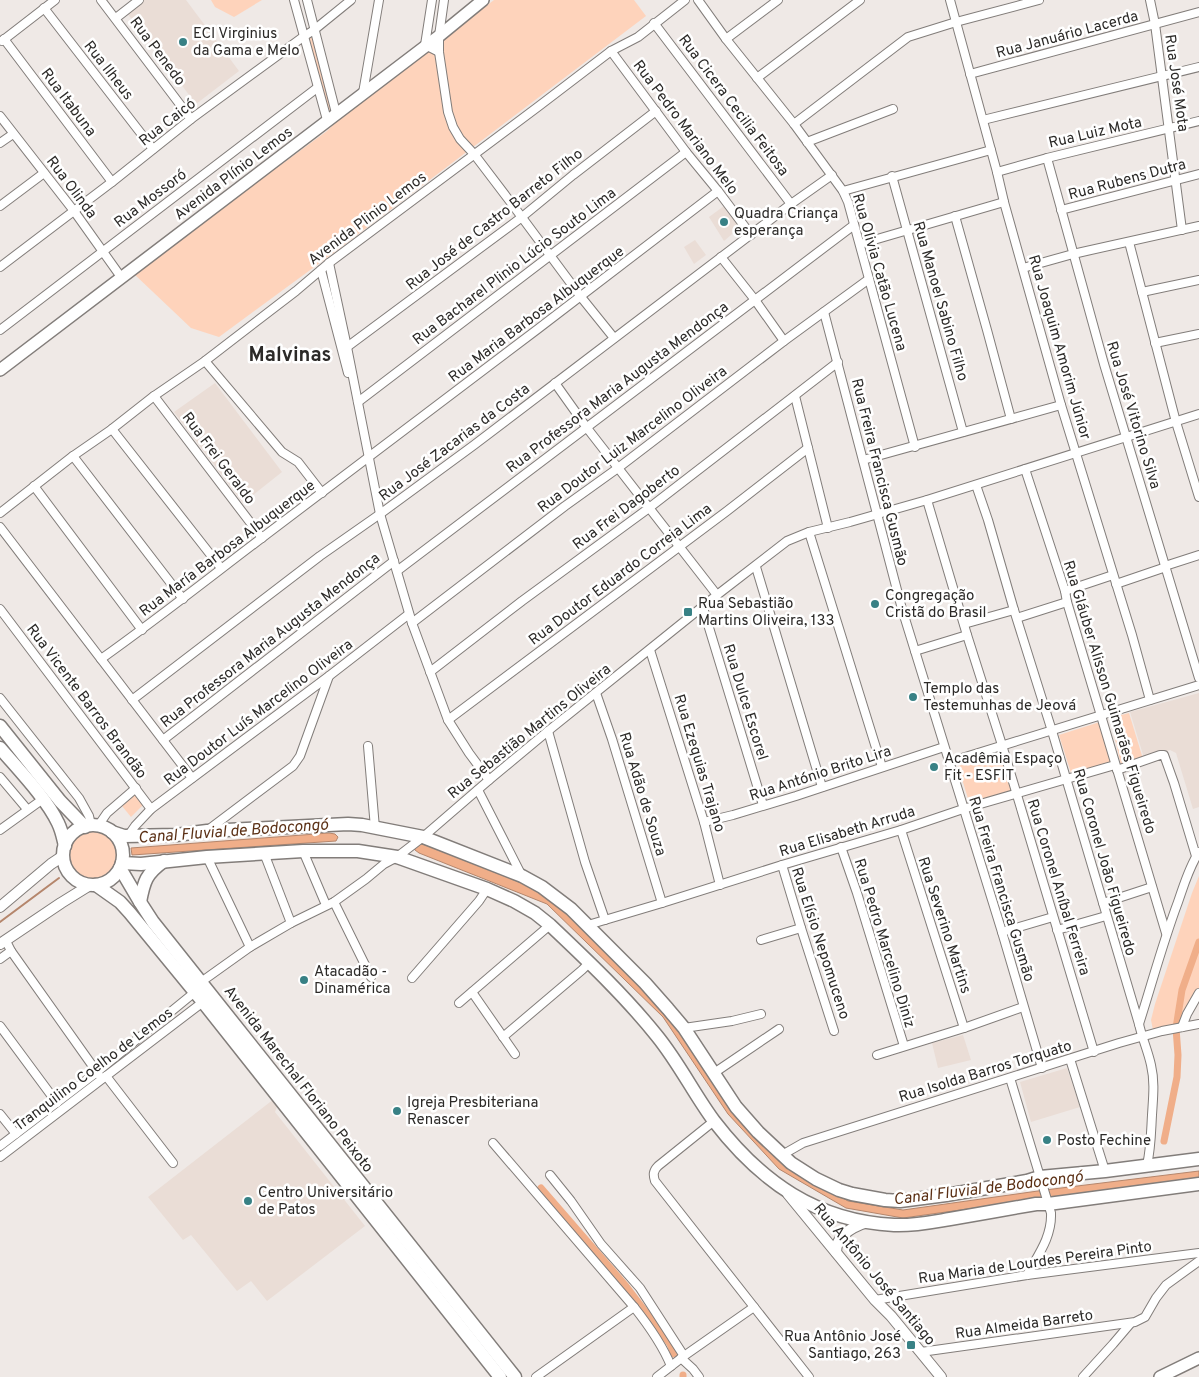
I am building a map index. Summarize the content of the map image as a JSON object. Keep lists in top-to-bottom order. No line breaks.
{"streets":{"main road":["Avenida Plínio Lemos","Avenida Marechal Floriano Peixoto"],"street":["Rua Januário Lacerda","Rua Penedo","Rua Ilheus","Rua José Mota","Rua Itabuna","Rua Cicera Cecilia Feitosa","Rua Caicó","Rua Pedro Mariano Melo","Rua Luiz Mota","Rua Rubens Dutra","Rua Olinda","Rua Mossoró","Avenida Plinio Lemos","Rua José de Castro Barreto Filho","Rua Bacharel Plinio Lúcio Souto Lima","Rua Olivia Catão Lucena","Rua Manoel Sabino Filho","Rua Maria Barbosa Albuquerque","Rua Joaquim Amorim Júnior","Rua Professora Maria Augusta Mendonça","Rua José Vitorino Silva","Rua Doutor Luiz Marcelino Oliveira","Rua José Zacarias da Costa","Rua Frei Geraldo","Rua Freira Francisca Gusmão","Rua Frei Dagoberto","Rua María Barbosa Albuquerque","Rua Doutor Eduardo Correia Lima","Rua Gláuber Alisson Guimarães Figueiredo","Rua Vicente Barros Brandão","Rua Dulce Escorel","Rua Doutor Luís Marcelino Oliveira","Rua Sebastião Martins Oliveira","Rua Ezequias Trajano","Rua António Brito Lira","Rua Adão de Souza","Rua Elisabeth Arruda","Rua Coronel João Figueiredo","Rua Coronel Aníbal Ferreira","Rua Severino Martins","Rua Elísio Nepomuceno","Rua Pedro Marcelino Diniz","Tranquilino Coelho de Lemos","Rua Isolda Barros Torquato","Rua Maria de Lourdes Pereira Pinto","Rua Antônio José Santiago","Rua Almeida Barreto"]},"crossings":[["Rua Januário Lacerda","Rua José Mota"],["Rua Januário Lacerda","Rua Joaquim Amorim Júnior"],["Rua Penedo","Rua Caicó"],["Rua Ilheus","Rua Caicó"],["Rua José Mota","Rua Luiz Mota"],["Rua José Mota","Rua Rubens Dutra"],["Rua Itabuna","Rua Caicó"],["Rua Cicera Cecilia Feitosa","Rua José Zacarias da Costa"],["Rua Caicó","Rua Olinda"],["Rua Pedro Mariano Melo","Avenida Plinio Lemos"],["Rua Pedro Mariano Melo","Rua José de Castro Barreto Filho"],["Rua Pedro Mariano Melo","Rua Bacharel Plinio Lúcio Souto Lima"],["Rua Pedro Mariano Melo","Rua Maria Barbosa Albuquerque"],["Rua Pedro Mariano Melo","Rua José Zacarias da Costa"],["Rua Luiz Mota","Rua Joaquim Amorim Júnior"],["Rua Luiz Mota","Rua José Vitorino Silva"],["Avenida Plínio Lemos","Rua Olinda"],["Rua Rubens Dutra","Rua José Vitorino Silva"],["Rua Olinda","Rua Mossoró"],["Avenida Plinio Lemos","Rua Frei Geraldo"],["Rua Olivia Catão Lucena","Rua Professora Maria Augusta Mendonça"],["Rua Olivia Catão Lucena","Rua Doutor Luiz Marcelino Oliveira"],["Rua Olivia Catão Lucena","Rua José Zacarias da Costa"],["Rua Maria Barbosa Albuquerque","Rua María Barbosa Albuquerque"],["Rua Joaquim Amorim Júnior","Rua Sebastião Martins Oliveira"],["Rua José Vitorino Silva","Rua Sebastião Martins Oliveira"],["Rua Doutor Luiz Marcelino Oliveira","Rua Freira Francisca Gusmão"],["Rua Frei Geraldo","Rua María Barbosa Albuquerque"],["Rua Freira Francisca Gusmão","Rua Frei Dagoberto"],["Rua Freira Francisca Gusmão","Rua Sebastião Martins Oliveira"],["Rua Freira Francisca Gusmão","Rua António Brito Lira"],["Rua Freira Francisca Gusmão","Rua Elisabeth Arruda"],["Rua Freira Francisca Gusmão","Rua Isolda Barros Torquato"],["Rua Gláuber Alisson Guimarães Figueiredo","Rua Sebastião Martins Oliveira"],["Rua Gláuber Alisson Guimarães Figueiredo","Rua Elisabeth Arruda"],["Rua Vicente Barros Brandão","Rua Doutor Luís Marcelino Oliveira"],["Rua Dulce Escorel","Rua Sebastião Martins Oliveira"],["Rua Dulce Escorel","Rua António Brito Lira"],["Rua Sebastião Martins Oliveira","Rua Ezequias Trajano"],["Rua Sebastião Martins Oliveira","Rua Adão de Souza"],["Rua Sebastião Martins Oliveira","Rua Coronel João Figueiredo"],["Rua Sebastião Martins Oliveira","Rua Coronel Aníbal Ferreira"],["Rua Sebastião Martins Oliveira","Tranquilino Coelho de Lemos"],["Rua Sebastião Martins Oliveira","Avenida Marechal Floriano Peixoto"],["Rua Ezequias Trajano","Rua António Brito Lira"],["Rua Ezequias Trajano","Rua Elisabeth Arruda"],["Rua Adão de Souza","Rua Elisabeth Arruda"],["Rua Elisabeth Arruda","Rua Coronel João Figueiredo"],["Rua Elisabeth Arruda","Rua Coronel Aníbal Ferreira"],["Rua Elisabeth Arruda","Rua Severino Martins"],["Rua Elisabeth Arruda","Rua Elísio Nepomuceno"],["Rua Elisabeth Arruda","Rua Pedro Marcelino Diniz"],["Rua Coronel João Figueiredo","Rua Isolda Barros Torquato"],["Rua Coronel Aníbal Ferreira","Rua Isolda Barros Torquato"],["Tranquilino Coelho de Lemos","Avenida Marechal Floriano Peixoto"],["Rua Maria de Lourdes Pereira Pinto","Rua Antônio José Santiago"],["Rua Antônio José Santiago","Rua Almeida Barreto"]],"districts":["Malvinas"],"water":["Canal Fluvial de Bodocongó"],"places":{"other":["ECI Virginius da Gama e Melo","Quadra Criança esperança","Congregação Cristã do Brasil","Templo das Testemunhas de Jeová","Acadêmia Espaço Fit - ESFIT","Atacadão - Dinamérica","Igreja Presbiteriana Renascer","Posto Fechine","Centro Universitário de Patos"],"transit":["Rua Sebastião Martins Oliveira, 133","Rua Antônio José Santiago, 263"]}}
